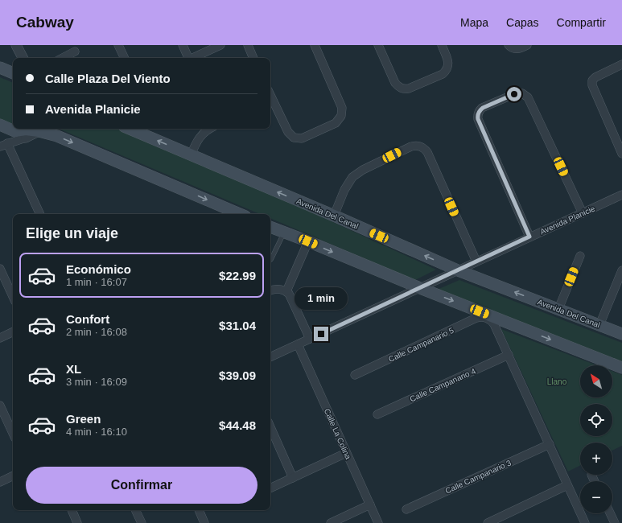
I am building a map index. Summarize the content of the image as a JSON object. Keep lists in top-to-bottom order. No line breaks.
{"streets":{"main road":["Avenida Del Canal"],"street":["Avenida Planicie","Calle Campanario 5","Calle Campanario 4","Calle La Colina","Calle Campanario 3"]},"crossings":[["Avenida Del Canal","Avenida Planicie"],["Avenida Planicie","Calle La Colina"],["Calle Campanario 5","Calle Campanario 4"]],"parks":["Llano"],"north":"top left","page":{"header":"Cabway","nav":["Mapa","Capas","Compartir"],"banner":["Calle Plaza Del Viento","Avenida Planicie"],"heading":"Elige un viaje","list":[{"name":"Económico","note":"1 min · 16:07","value":"$22.99"},{"name":"Confort","note":"2 min · 16:08","value":"$31.04"},{"name":"XL","note":"3 min · 16:09","value":"$39.09"},{"name":"Green","note":"4 min · 16:10","value":"$44.48"}],"bubble":"1 min","map_buttons":["+","−"],"buttons":"Confirmar"}}
